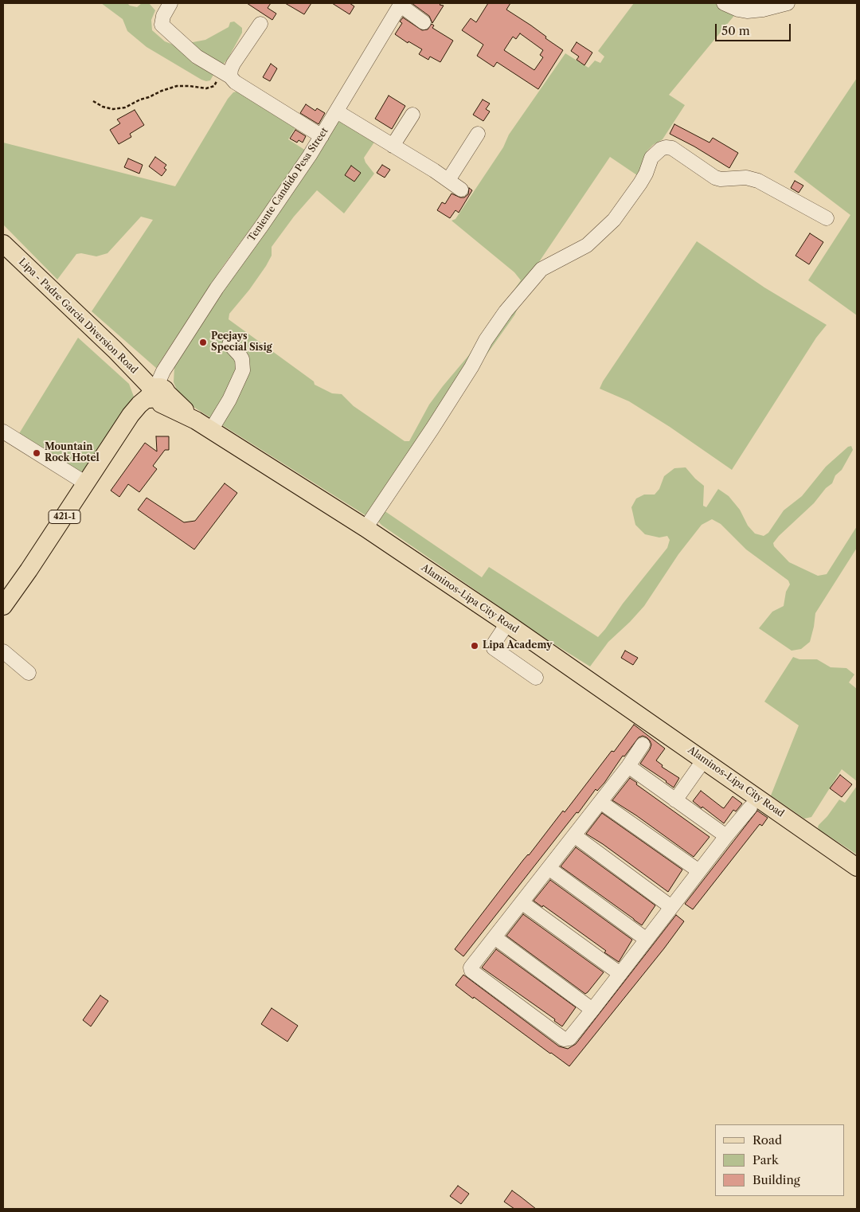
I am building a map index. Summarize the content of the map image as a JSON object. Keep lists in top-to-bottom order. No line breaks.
{"streets":{"main road":["Lipa - Padre Garcia Diversion Road","421-1","Alaminos-Lipa City Road"],"street":["Teniente Candido Pesa Street"]},"crossings":[["Teniente Candido Pesa Street","Lipa - Padre Garcia Diversion Road"],["Teniente Candido Pesa Street","421-1"],["Teniente Candido Pesa Street","Alaminos-Lipa City Road"],["Lipa - Padre Garcia Diversion Road","421-1"],["Lipa - Padre Garcia Diversion Road","Alaminos-Lipa City Road"],["421-1","Alaminos-Lipa City Road"]],"places":["Peejays Special Sisig","Mountain Rock Hotel","Lipa Academy"],"legend":["Road","Park","Building"],"scale_bar":"50 m"}
